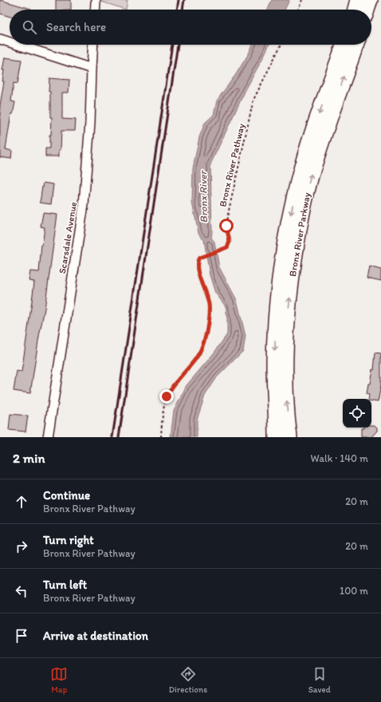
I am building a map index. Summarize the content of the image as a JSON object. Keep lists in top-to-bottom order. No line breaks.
{"streets":{"highway":["Bronx River Parkway"],"street":["Scarsdale Avenue"],"path":["Bronx River Pathway"]},"water":["Bronx River"],"page":{"search":"Search here","heading":["2 min","Walk · 140 m"],"list":[["Continue","Bronx River Pathway","20 m"],["Turn right","Bronx River Pathway","20 m"],["Turn left","Bronx River Pathway","100 m"],"Arrive at destination"],"nav":["Map","Directions","Saved"]}}
